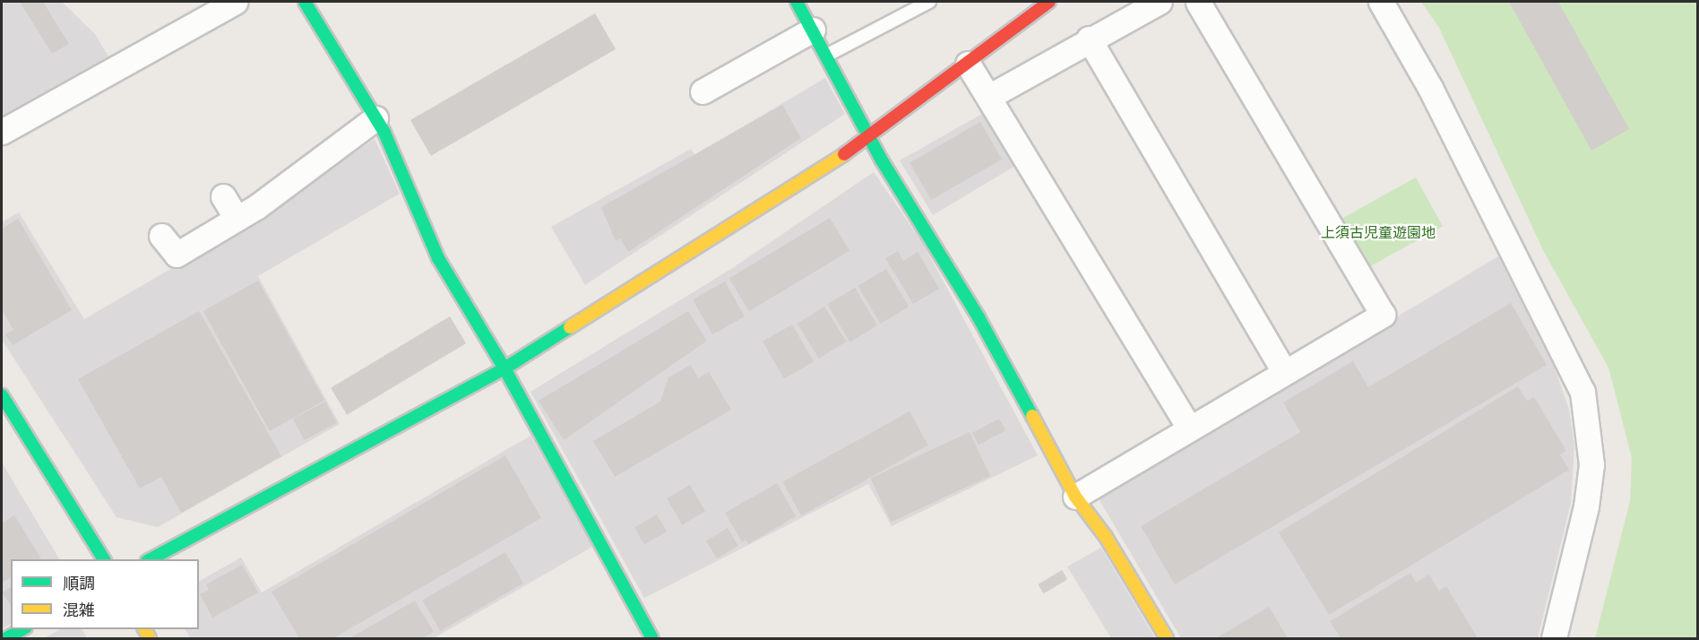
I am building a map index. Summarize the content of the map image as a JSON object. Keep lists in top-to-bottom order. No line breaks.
{"parks":["上須古児童遊園地"],"legend":["順調","混雑"]}
